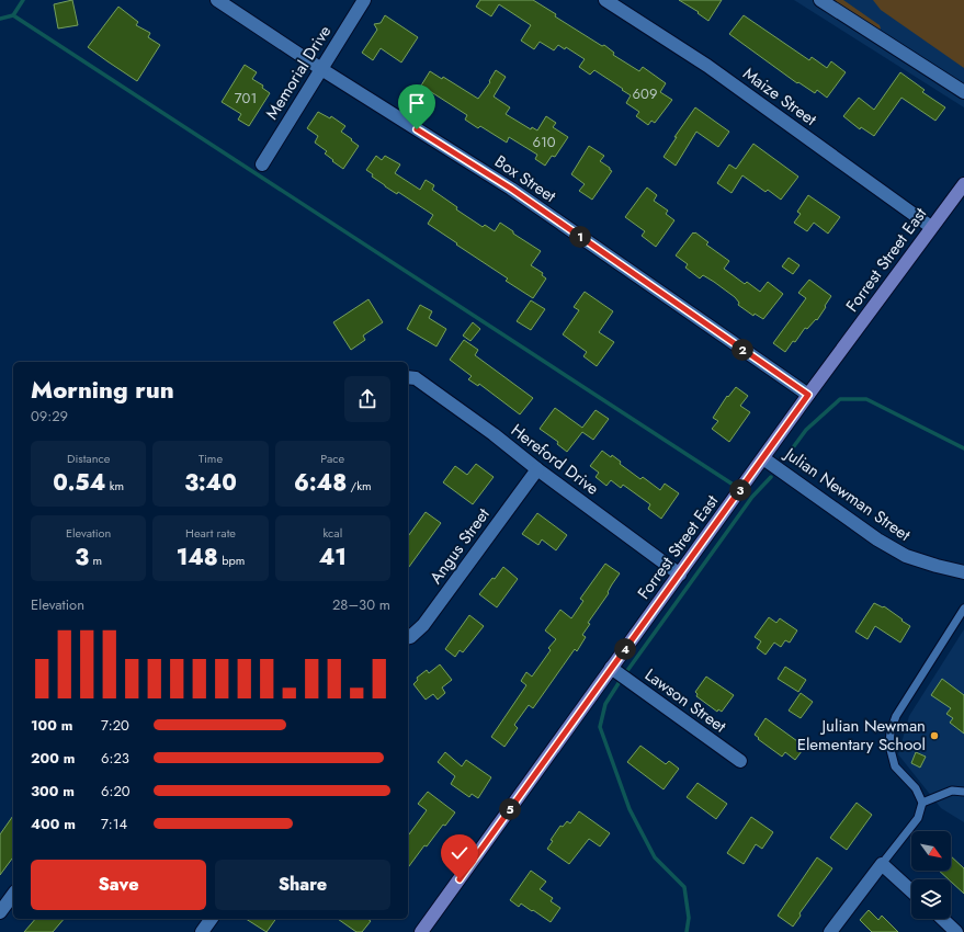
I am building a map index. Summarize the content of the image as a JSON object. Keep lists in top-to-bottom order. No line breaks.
{"streets":{"main road":["Forrest Street East"],"street":["Memorial Drive","Maize Street","Box Street","Hereford Drive","Julian Newman Street","Angus Street","Lawson Street"]},"crossings":[["Memorial Drive","Box Street"],["Maize Street","Forrest Street East"],["Box Street","Forrest Street East"],["Forrest Street East","Hereford Drive"],["Forrest Street East","Julian Newman Street"],["Forrest Street East","Lawson Street"],["Hereford Drive","Angus Street"]],"places":["Julian Newman Elementary School"],"house_numbers":["609","701","610"],"north":"bottom right","page":{"pins":["1","2","3","4","5"],"heading":["Morning run","09:29"],"stats":[["Distance","0.54 km"],["Time","3:40"],["Pace","6:48 /km"],["Elevation","3 m"],["Heart rate","148 bpm"],["kcal","41"]],"chart":["Elevation","28–30 m"],"list":[{"name":"100 m","note":"7:20"},{"name":"200 m","note":"6:23"},{"name":"300 m","note":"6:20"},{"name":"400 m","note":"7:14"}],"buttons":["Save","Share"]}}
